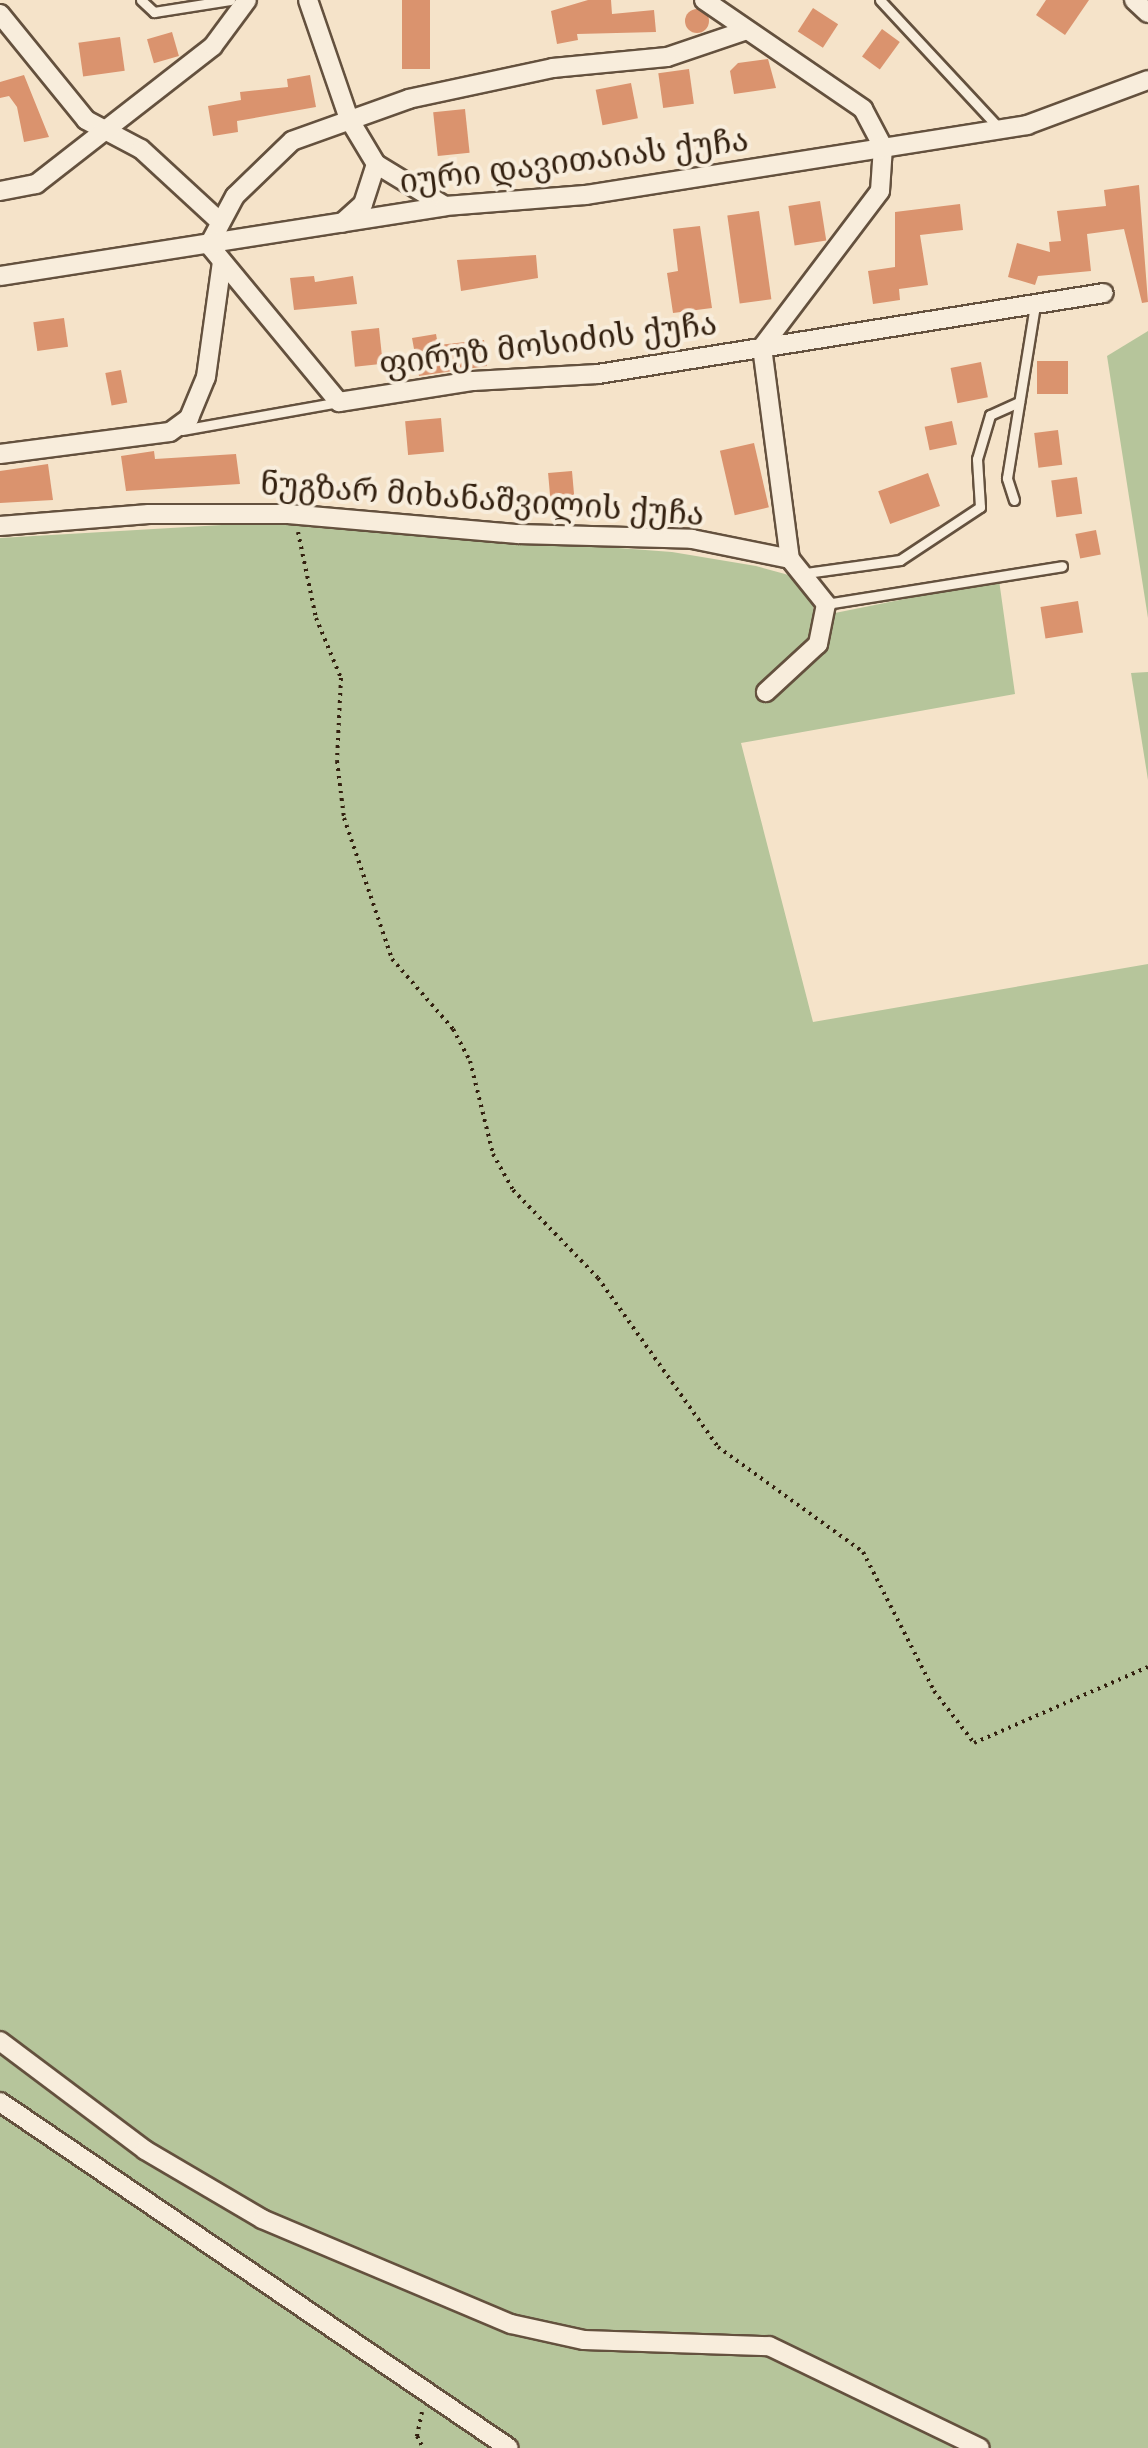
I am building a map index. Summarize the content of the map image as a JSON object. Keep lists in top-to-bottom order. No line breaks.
{"streets":{"street":["იური დავითაიას ქუჩა","ფირუზ მოსიძის ქუჩა","ნუგზარ მიხანაშვილის ქუჩა"]}}
